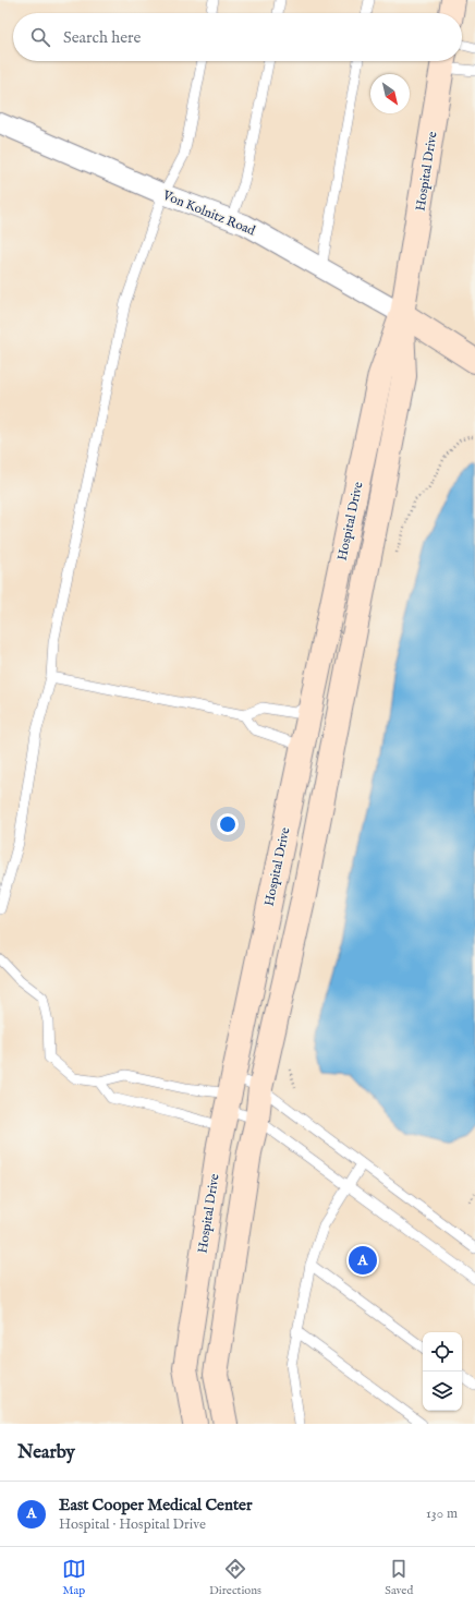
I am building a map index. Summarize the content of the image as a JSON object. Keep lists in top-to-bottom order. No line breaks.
{"streets":{"street":["Hospital Drive","Von Kolnitz Road"]},"crossings":[["Hospital Drive","Von Kolnitz Road"]],"north":"bottom right","page":{"search":"Search here","pins":"A","heading":"Nearby","list":[{"mark":"A","name":"East Cooper Medical Center","note":"Hospital · Hospital Drive","value":"130 m"}],"nav":["Map","Directions","Saved"]}}
